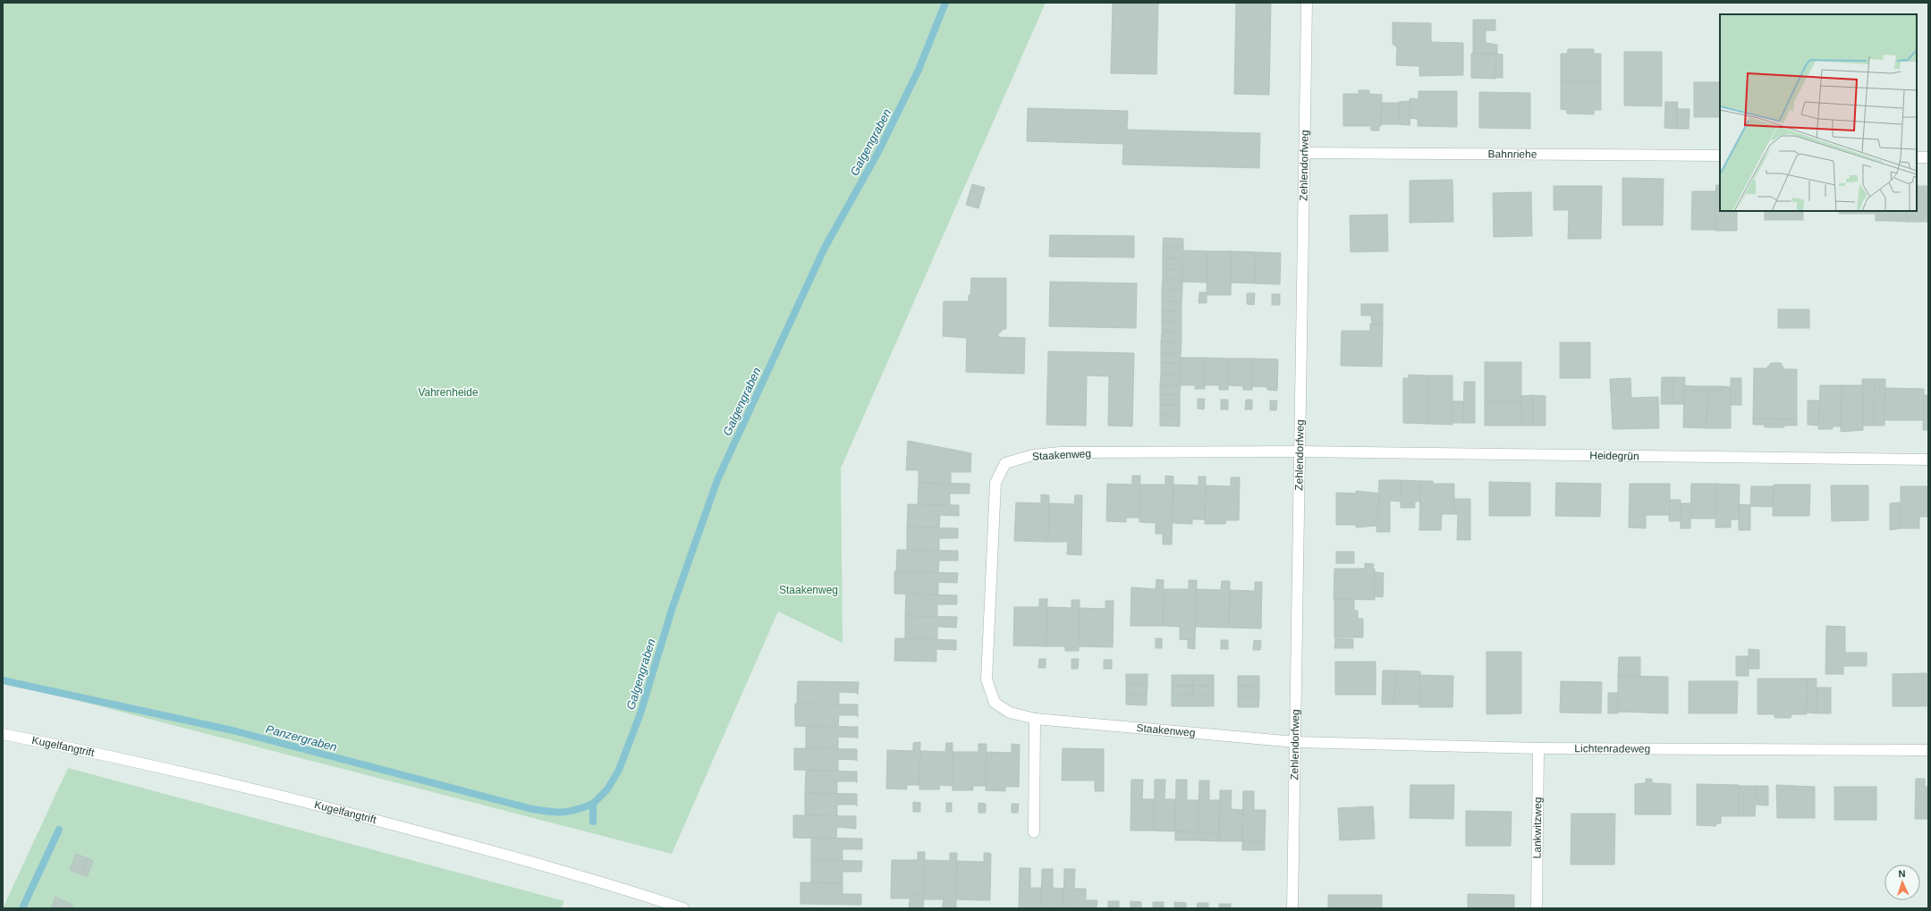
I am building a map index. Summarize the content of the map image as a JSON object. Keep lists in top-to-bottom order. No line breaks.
{"streets":{"street":["Bahnriehe","Zehlendorfweg","Staakenweg","Heidegrün","Kugelfangtrift","Lichtenradeweg","Lankwitzweg"]},"crossings":[["Bahnriehe","Zehlendorfweg"],["Zehlendorfweg","Staakenweg"],["Zehlendorfweg","Heidegrün"],["Zehlendorfweg","Lichtenradeweg"],["Staakenweg","Heidegrün"],["Staakenweg","Lichtenradeweg"],["Lichtenradeweg","Lankwitzweg"]],"water":["Galgengraben","Panzergraben"],"parks":["Vahrenheide","Staakenweg"],"north":"top"}
